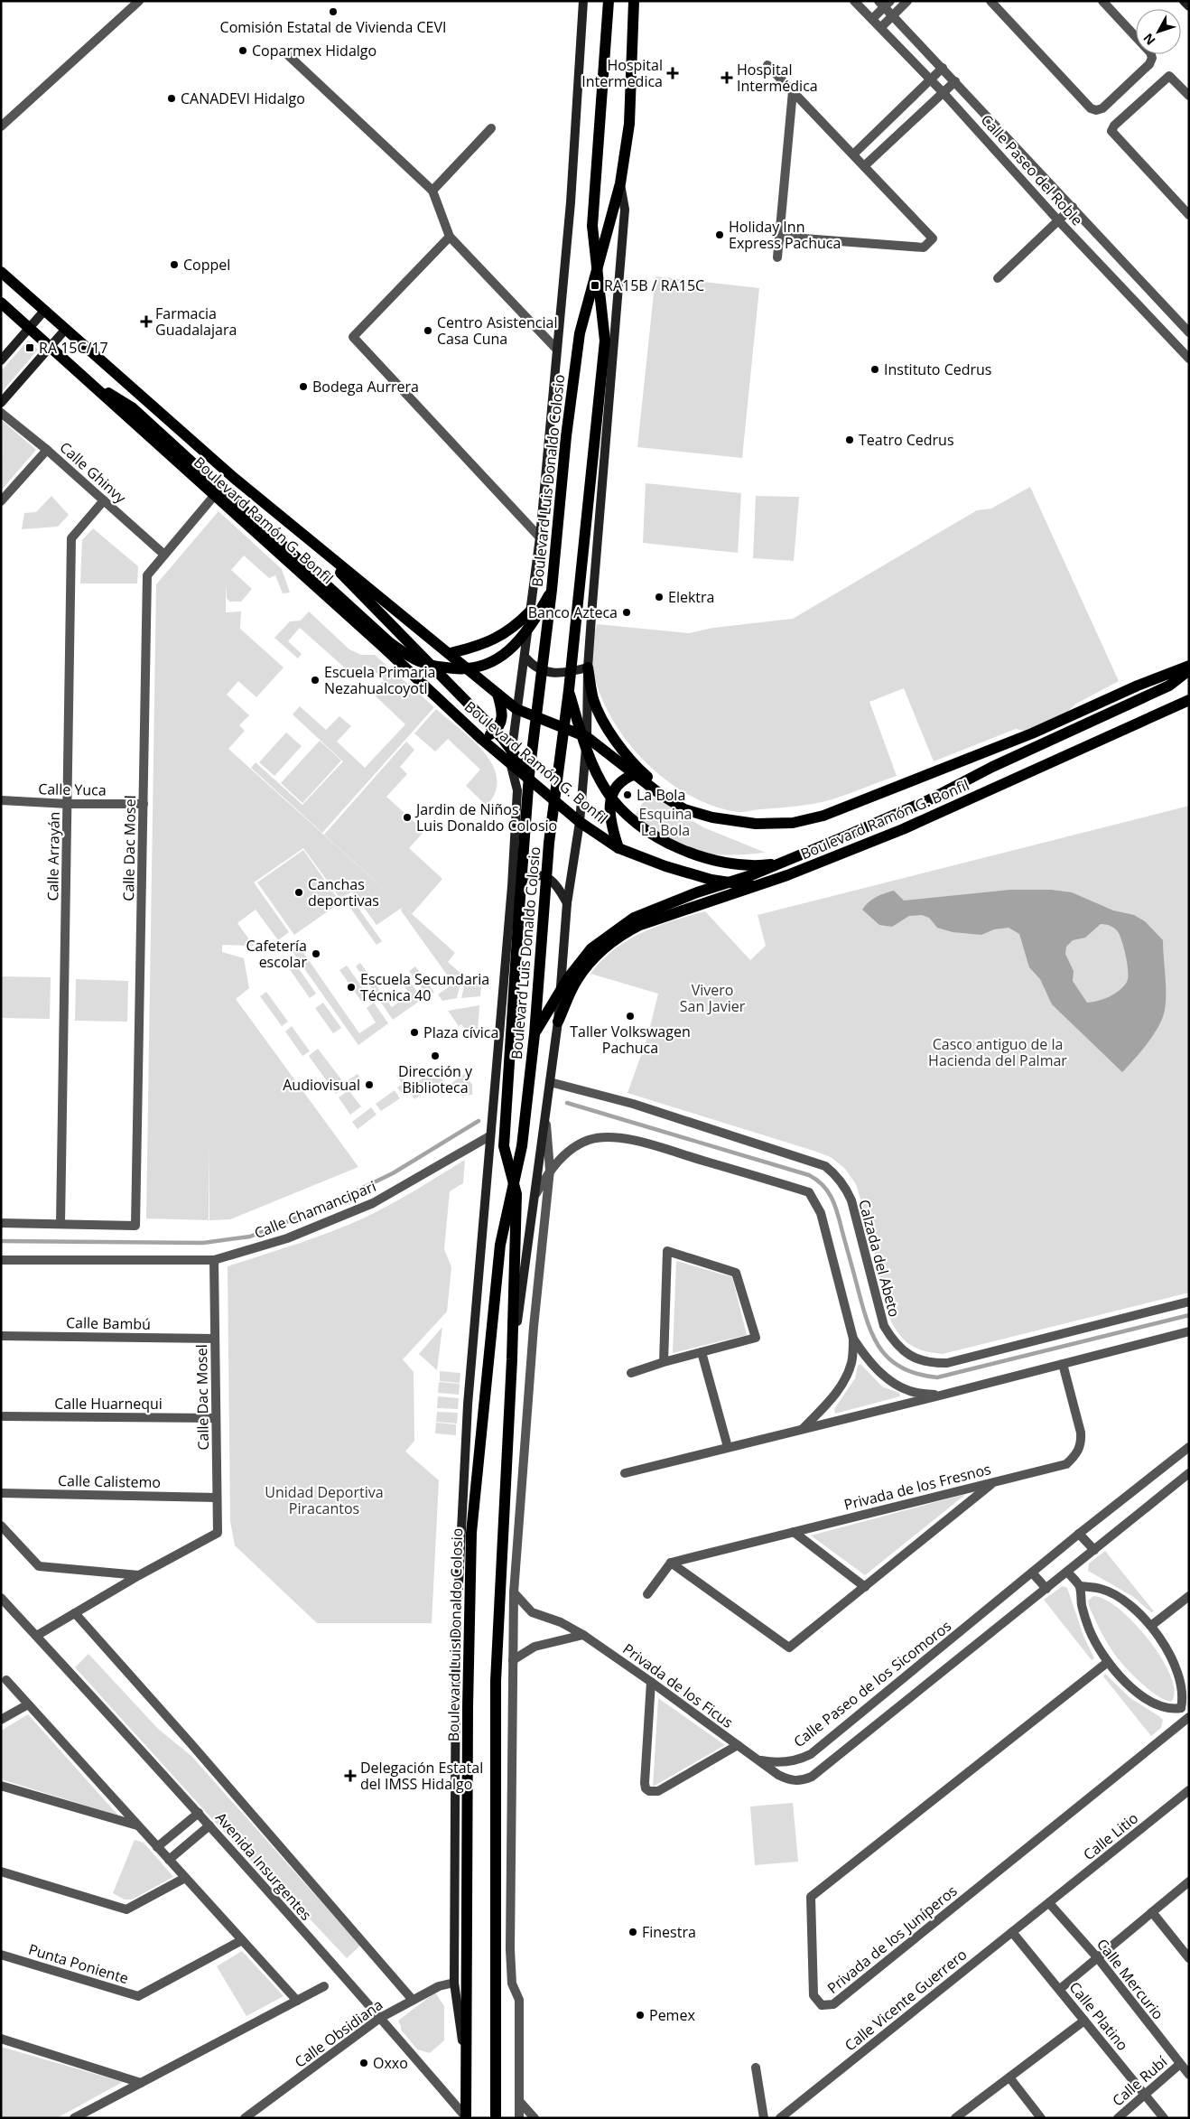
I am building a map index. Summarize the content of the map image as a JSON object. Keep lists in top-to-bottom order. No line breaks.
{"streets":{"main road":["Boulevard Luis Donaldo Colosio","Boulevard Ramón G. Bonfil"],"street":["Calle Paseo del Roble","Calle Ghinvy","Calle Yuca","Calle Dac Mosel","Calle Arrayán","Calle Chamancipari","Calzada del Abeto","Calle Bambú","Calle Huarnequi","Calle Calistemo","Privada de los Fresnos","Calle Paseo de los Sicomoros","Privada de los Ficus","Calle Litio","Avenida Insurgentes","Privada de los Juníperos","Punta Poniente","Calle Mercurio","Calle Vicente Guerrero","Calle Platino","Calle Obsidiana","Calle Rubí"]},"crossings":[["Calle Ghinvy","Calle Dac Mosel"],["Calle Ghinvy","Calle Arrayán"],["Boulevard Luis Donaldo Colosio","Avenida Insurgentes"],["Boulevard Ramón G. Bonfil","Calle Dac Mosel"],["Calle Yuca","Calle Dac Mosel"],["Calle Yuca","Calle Arrayán"],["Calle Dac Mosel","Calle Arrayán"],["Calle Dac Mosel","Calle Chamancipari"],["Calle Dac Mosel","Calle Bambú"],["Calle Dac Mosel","Calle Huarnequi"],["Calle Dac Mosel","Calle Calistemo"],["Calle Paseo de los Sicomoros","Privada de los Ficus"],["Calle Litio","Calle Mercurio"],["Calle Litio","Calle Vicente Guerrero"],["Avenida Insurgentes","Calle Obsidiana"],["Calle Mercurio","Calle Vicente Guerrero"],["Calle Mercurio","Calle Rubí"],["Calle Vicente Guerrero","Calle Platino"],["Calle Platino","Calle Rubí"]],"parks":["Esquina La Bola","Vivero San Javier","Casco antiguo de la Hacienda del Palmar","Unidad Deportiva Piracantos"],"places":{"other":["Comisión Estatal de Vivienda CEVI","Coparmex Hidalgo","CANADEVI Hidalgo","Holiday Inn Express Pachuca","Coppel","Centro Asistencial Casa Cuna","Instituto Cedrus","Bodega Aurrera","Teatro Cedrus","Elektra","Banco Azteca","Escuela Primaria Nezahualcoyotl","La Bola","Jardin de Niños Luis Donaldo Colosio","Canchas deportivas","Cafetería escolar","Escuela Secundaria Técnica 40","Taller Volkswagen Pachuca","Plaza cívica","Dirección y Biblioteca","Audiovisual","Finestra","Pemex","Oxxo"],"health":["Hospital Intermedica","Hospital Intermédica","Farmacia Guadalajara","Delegación Estatal del IMSS Hidalgo"],"transit":["RA15B / RA15C","RA 15C/17"]},"north":"bottom left"}
